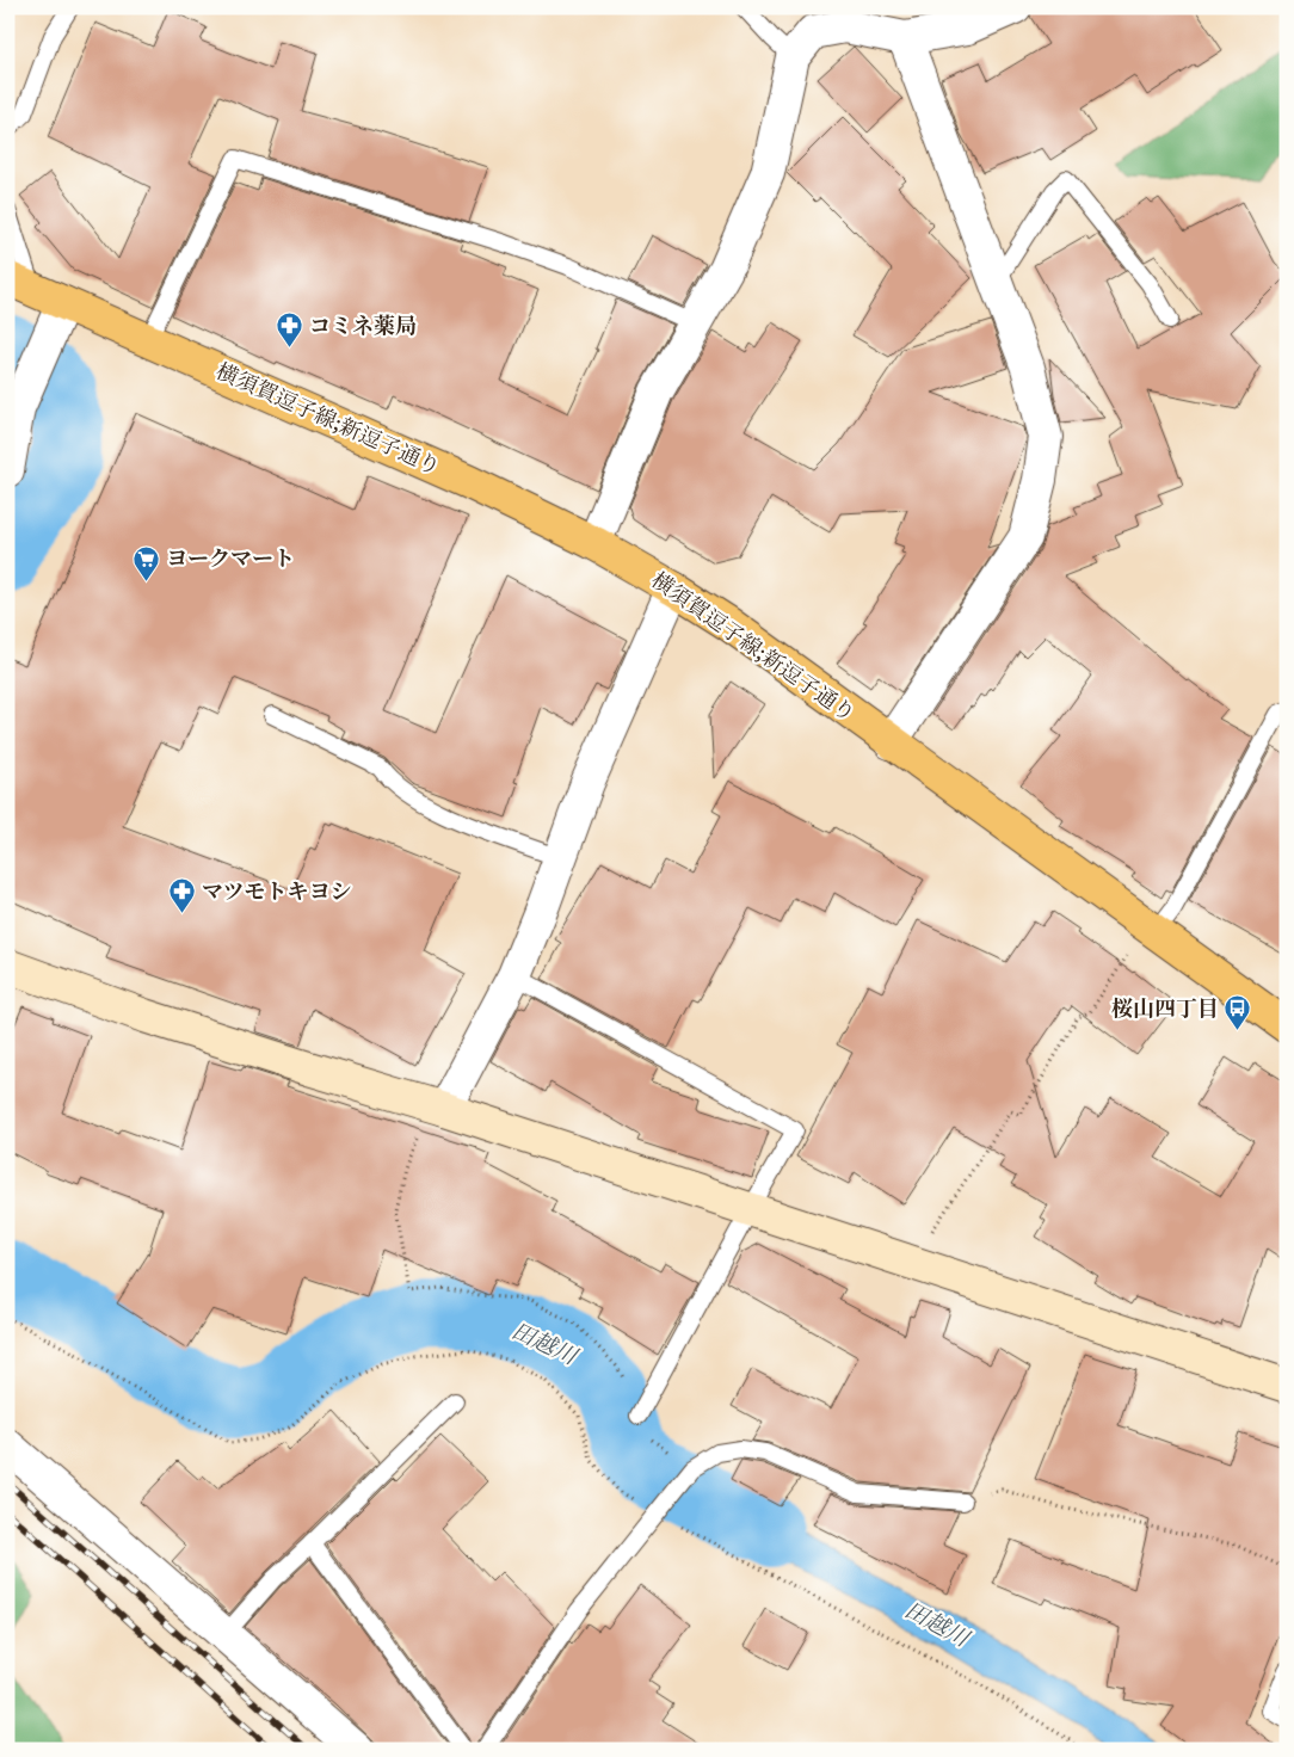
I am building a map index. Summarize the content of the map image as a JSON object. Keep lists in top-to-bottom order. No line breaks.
{"streets":{"main road":["横須賀逗子線;新逗子通り"]},"water":["田越川"],"places":{"pharmacy":["コミネ薬局","マツモトキヨシ"],"supermarket":["ヨークマート"],"bus stop":["桜山四丁目"]}}
